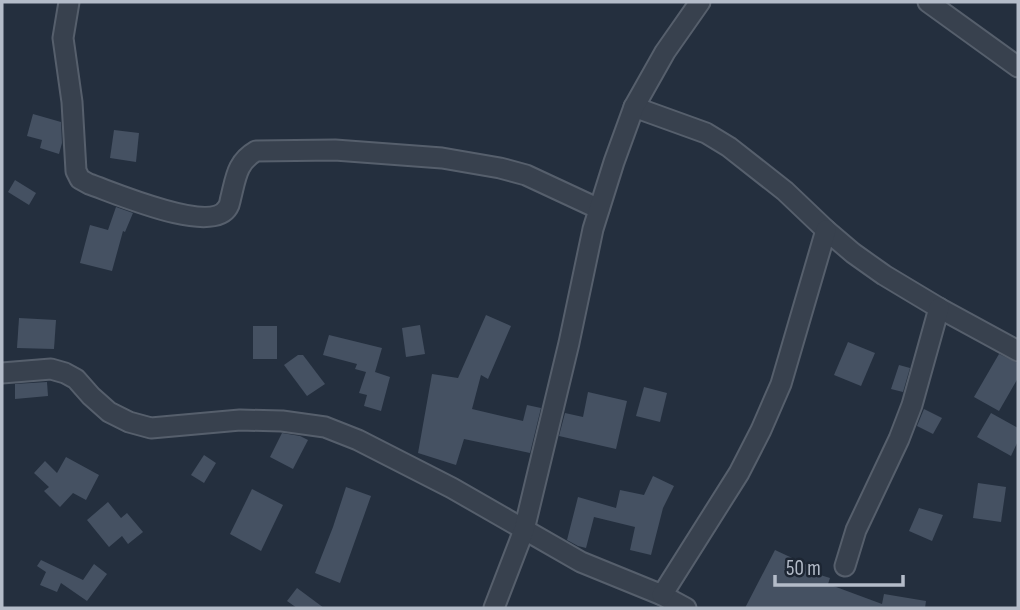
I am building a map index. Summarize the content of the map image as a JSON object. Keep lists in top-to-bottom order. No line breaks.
{"scale_bar":"50 m"}
